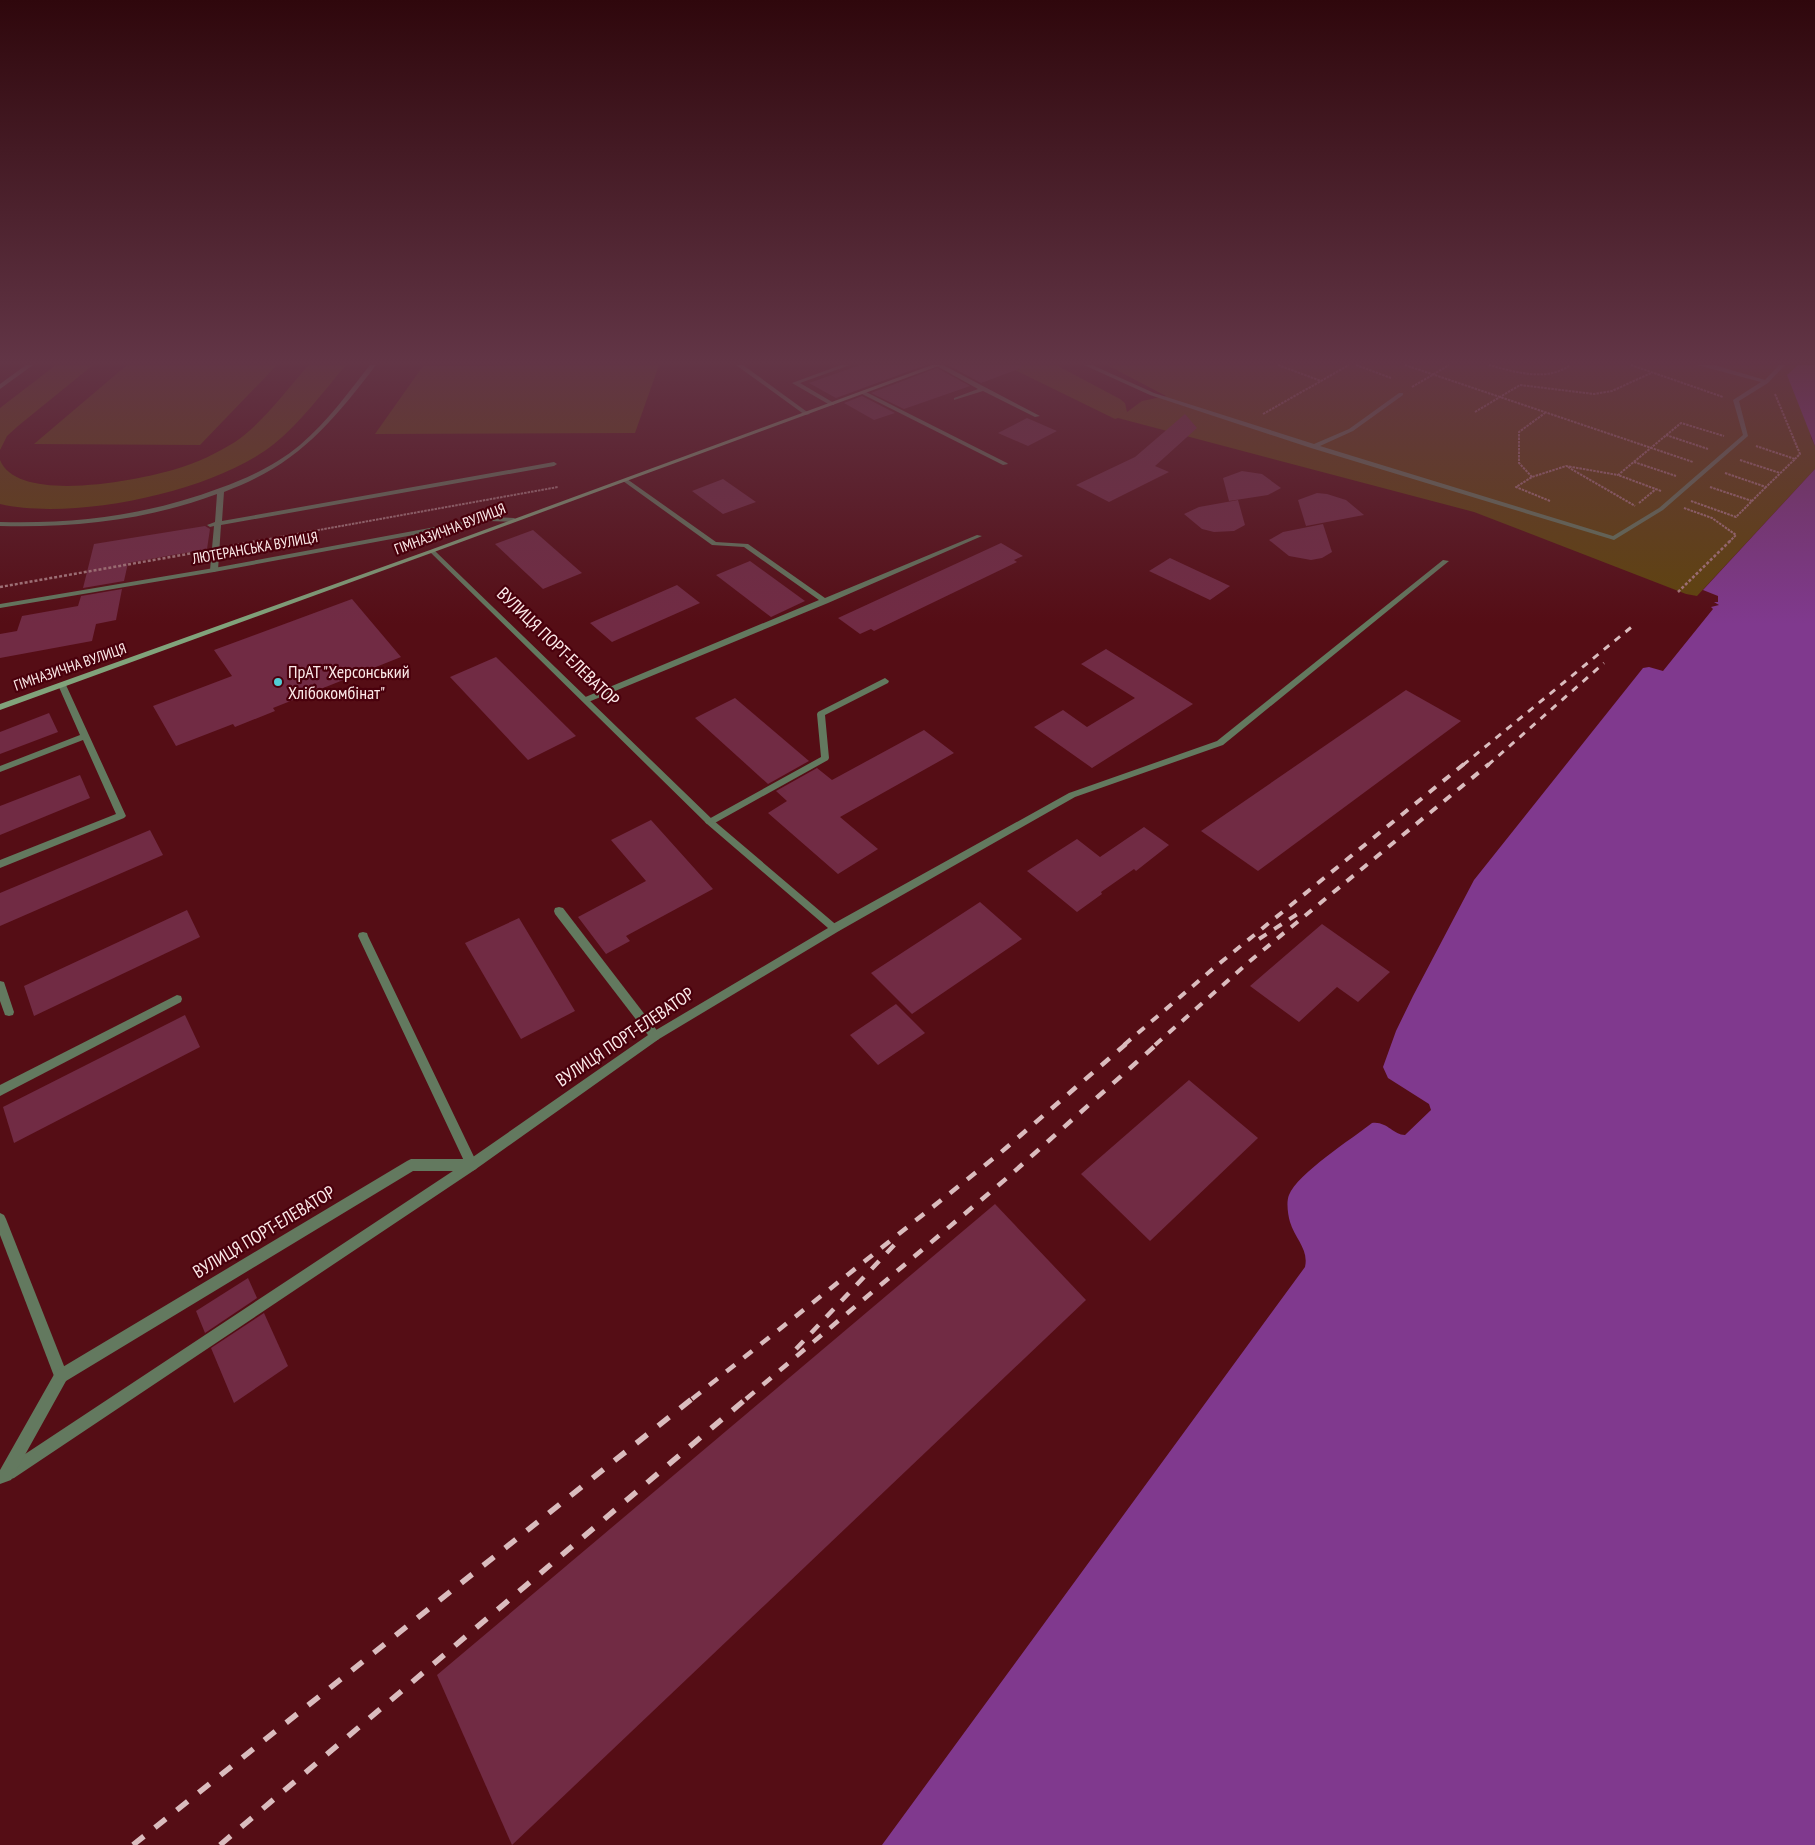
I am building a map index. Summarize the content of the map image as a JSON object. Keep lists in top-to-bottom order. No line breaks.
{"streets":{"street":["ГІМНАЗИЧНА ВУЛИЦЯ","ЛЮТЕРАНСЬКА ВУЛИЦЯ","ВУЛИЦЯ ПОРТ-ЕЛЕВАТОР"]},"crossings":[["ГІМНАЗИЧНА ВУЛИЦЯ","ЛЮТЕРАНСЬКА ВУЛИЦЯ"],["ГІМНАЗИЧНА ВУЛИЦЯ","ВУЛИЦЯ ПОРТ-ЕЛЕВАТОР"]],"places":["ПрАТ \"Херсонський Хлібокомбінат\""]}
